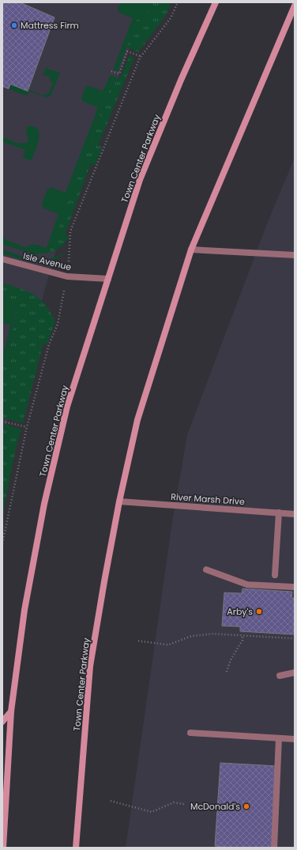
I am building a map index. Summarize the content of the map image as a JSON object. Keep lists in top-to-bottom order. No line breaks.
{"streets":{"main road":["Town Center Parkway"],"street":["Isle Avenue","River Marsh Drive"]},"crossings":[["Town Center Parkway","Isle Avenue"],["Town Center Parkway","River Marsh Drive"]],"places":["Mattress Firm","Arby's","McDonald's"]}
